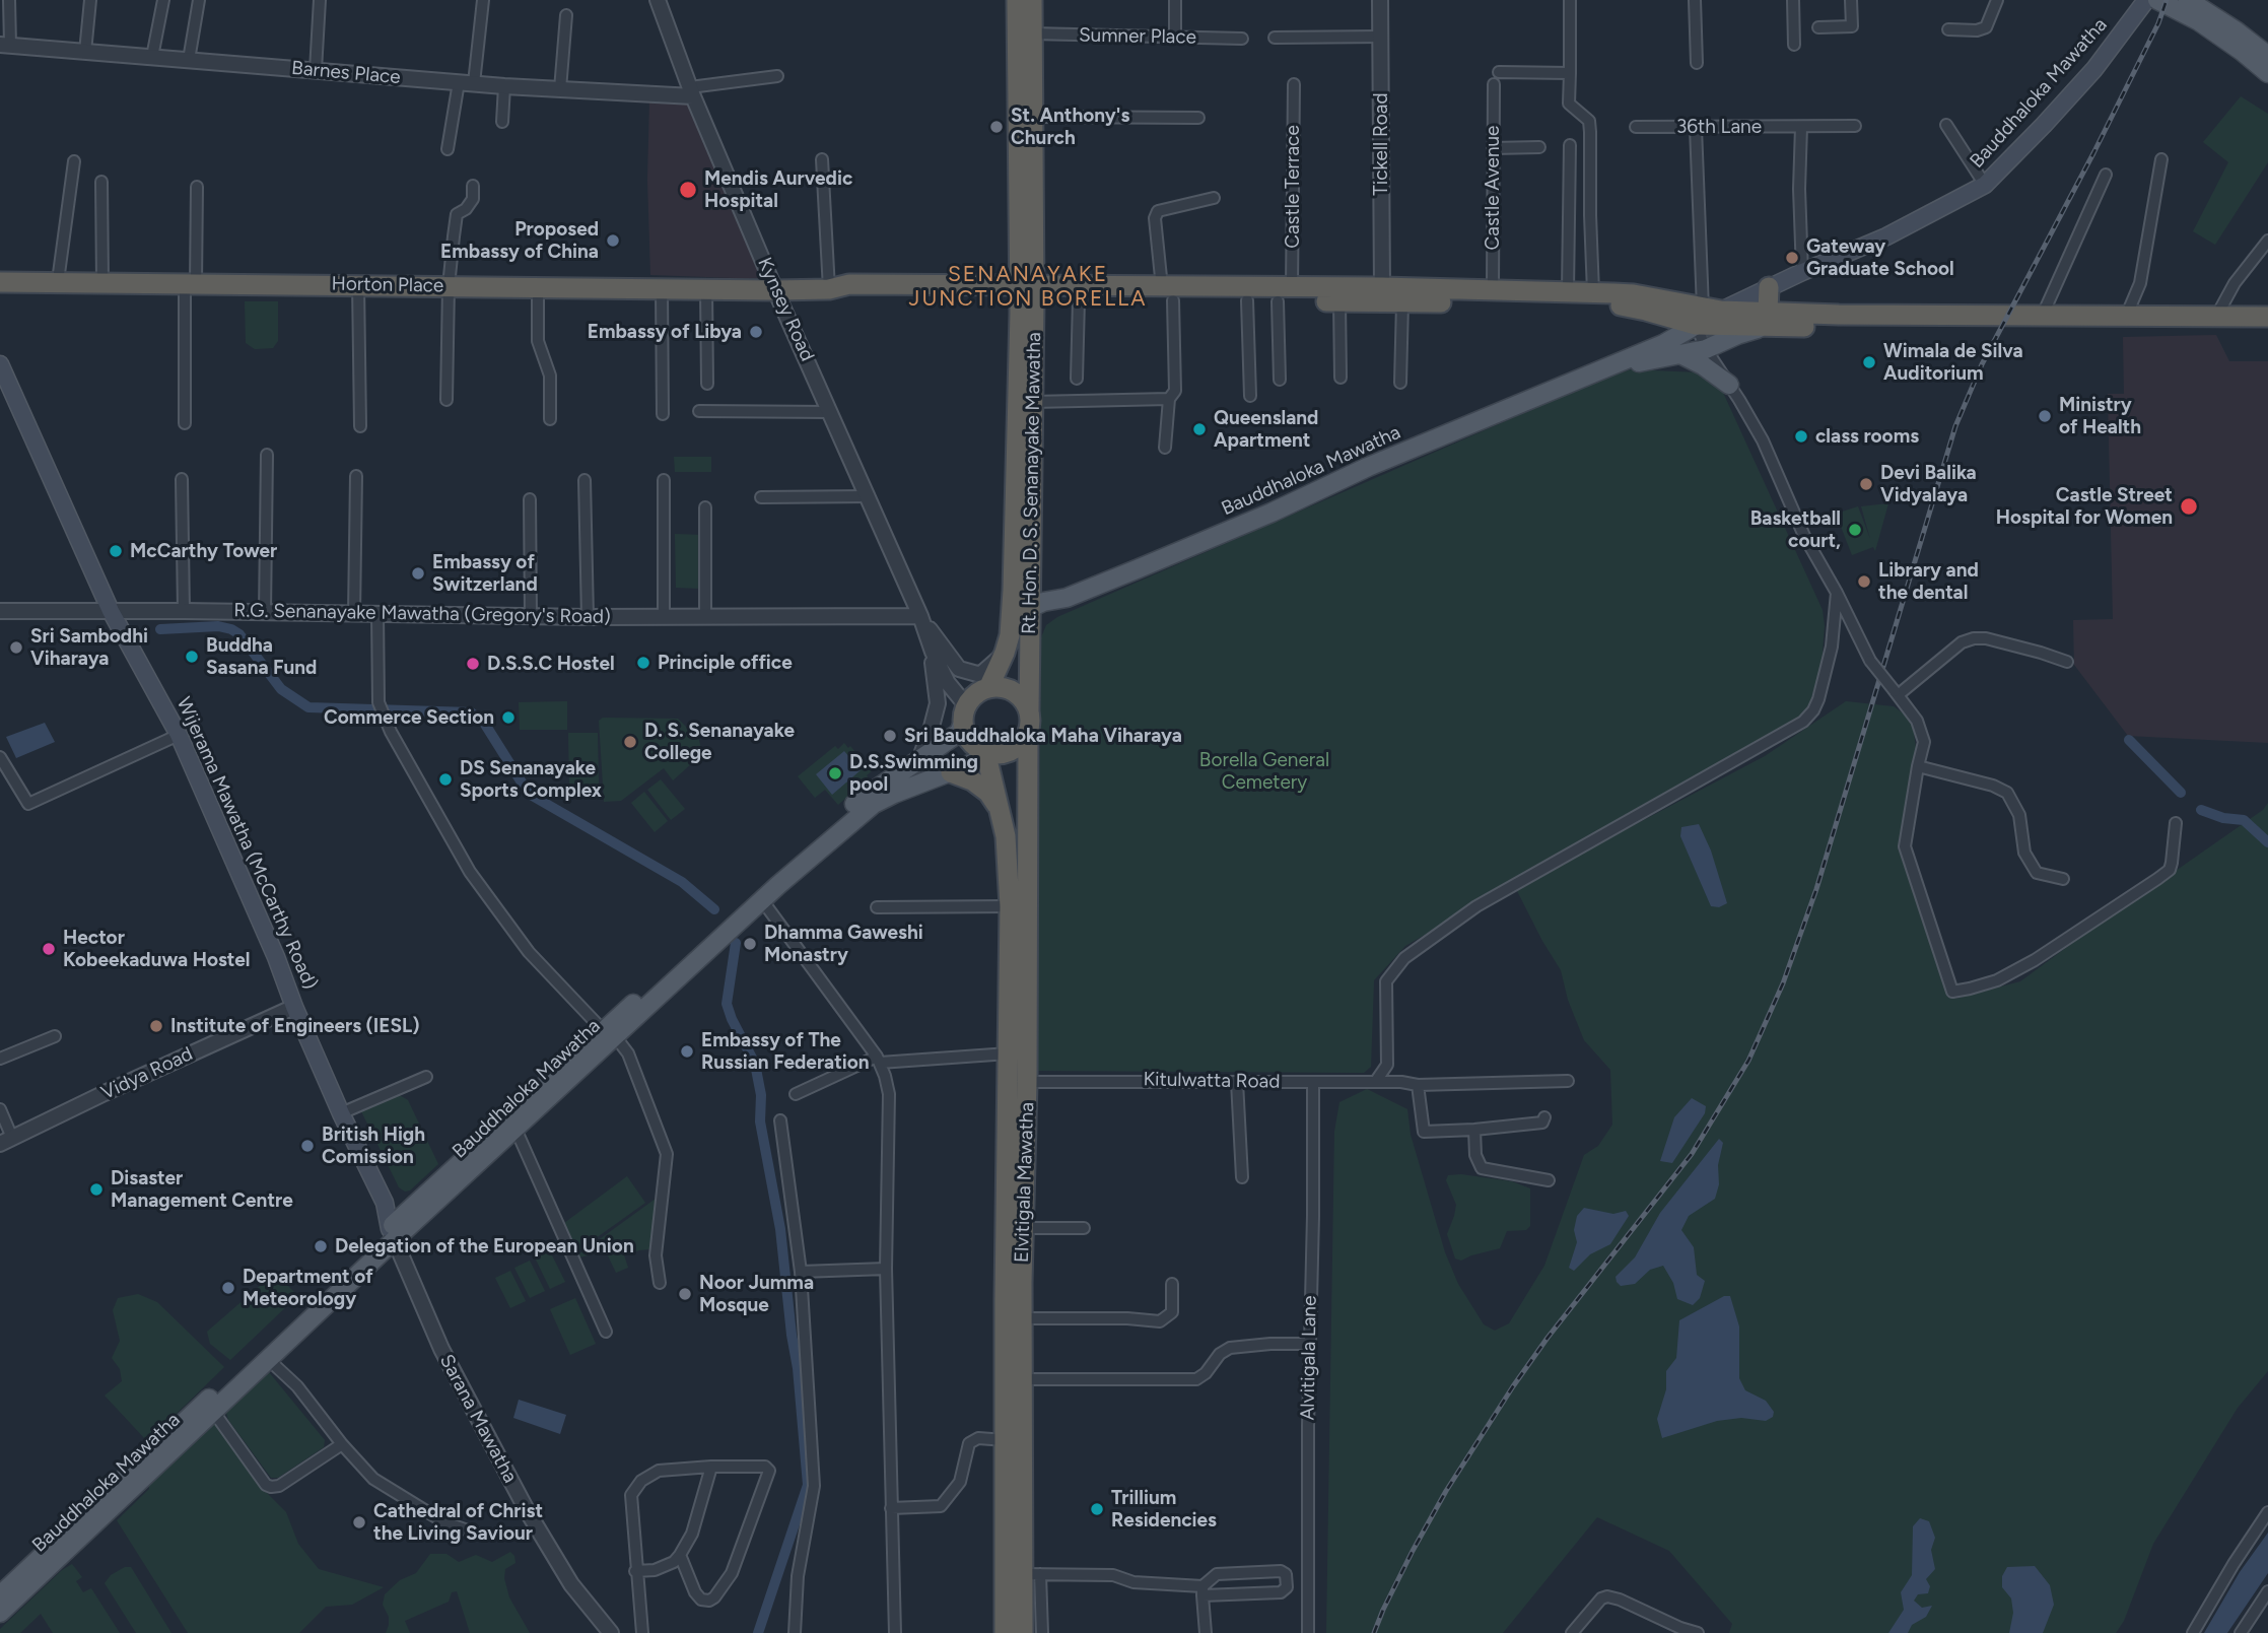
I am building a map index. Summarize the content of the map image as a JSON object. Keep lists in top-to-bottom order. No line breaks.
{"streets":{"highway":["Horton Place","Rt. Hon. D. S. Senanayake Mawatha","Elvitigala Mawatha"],"main road":["Bauddhaloka Mawatha","Wijerama Mawatha (McCarthy Road)"],"street":["Sumner Place","Barnes Place","36th Lane","Tickell Road","Castle Terrace","Castle Avenue","Kynsey Road","R.G. Senanayake Mawatha (Gregory's Road)","Vidya Road","Kitulwatta Road","Alvitigala Lane","Sarana Mawatha"]},"crossings":[["Sumner Place","Rt. Hon. D. S. Senanayake Mawatha"],["Barnes Place","Kynsey Road"],["Bauddhaloka Mawatha","Kynsey Road"],["Bauddhaloka Mawatha","Rt. Hon. D. S. Senanayake Mawatha"],["Bauddhaloka Mawatha","Wijerama Mawatha (McCarthy Road)"],["Bauddhaloka Mawatha","Elvitigala Mawatha"],["Bauddhaloka Mawatha","Sarana Mawatha"],["Horton Place","Kynsey Road"],["Horton Place","Rt. Hon. D. S. Senanayake Mawatha"],["Kynsey Road","Rt. Hon. D. S. Senanayake Mawatha"],["Kynsey Road","R.G. Senanayake Mawatha (Gregory's Road)"],["Kynsey Road","Elvitigala Mawatha"],["Rt. Hon. D. S. Senanayake Mawatha","Elvitigala Mawatha"],["R.G. Senanayake Mawatha (Gregory's Road)","Wijerama Mawatha (McCarthy Road)"],["Wijerama Mawatha (McCarthy Road)","Vidya Road"],["Wijerama Mawatha (McCarthy Road)","Sarana Mawatha"],["Kitulwatta Road","Elvitigala Mawatha"],["Kitulwatta Road","Alvitigala Lane"]],"districts":["SENANAYAKE JUNCTION BORELLA"],"parks":["Borella General Cemetery"],"places":["St. Anthony's Church","Mendis Aurvedic Hospital","Proposed Embassy of China","Gateway Graduate School","Embassy of Libya","Wimala de Silva Auditorium","Ministry of Health","Queensland Apartment","class rooms","Devi Balika Vidyalaya","Castle Street Hospital for Women","Basketball court,","McCarthy Tower","Embassy of Switzerland","Library and the dental","Sri Sambodhi Viharaya","Buddha Sasana Fund","Principle office","D.S.S.C Hostel","Commerce Section","Sri Bauddhaloka Maha Viharaya","D. S. Senanayake College","D.S.Swimming pool","DS Senanayake Sports Complex","Dhamma Gaweshi Monastry","Hector Kobeekaduwa Hostel","Institute of Engineers (IESL)","Embassy of The Russian Federation","British High Comission","Disaster Management Centre","Delegation of the European Union","Department of Meteorology","Noor Jumma Mosque","Trillium Residencies","Cathedral of Christ the Living Saviour"]}
